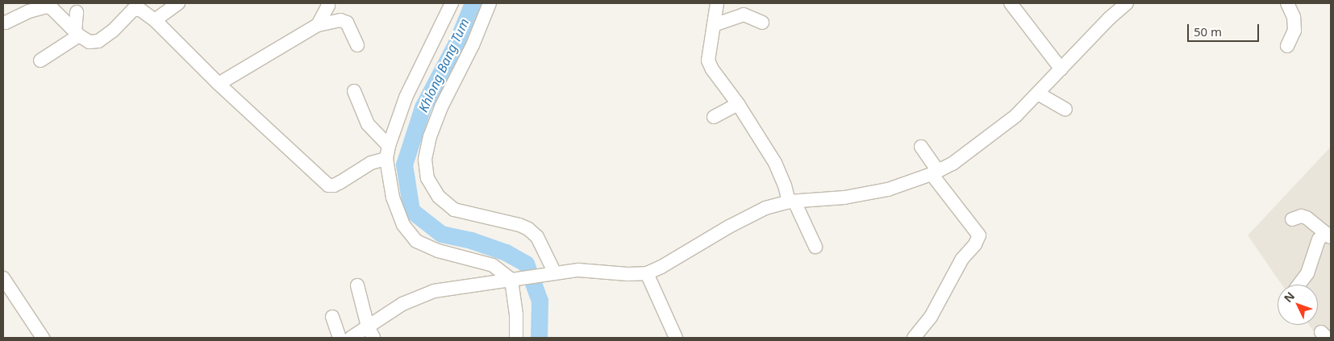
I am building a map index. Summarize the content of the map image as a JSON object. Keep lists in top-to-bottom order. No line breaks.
{"water":["Khlong Bang Tum"],"scale_bar":"50 m","north":"top left"}
